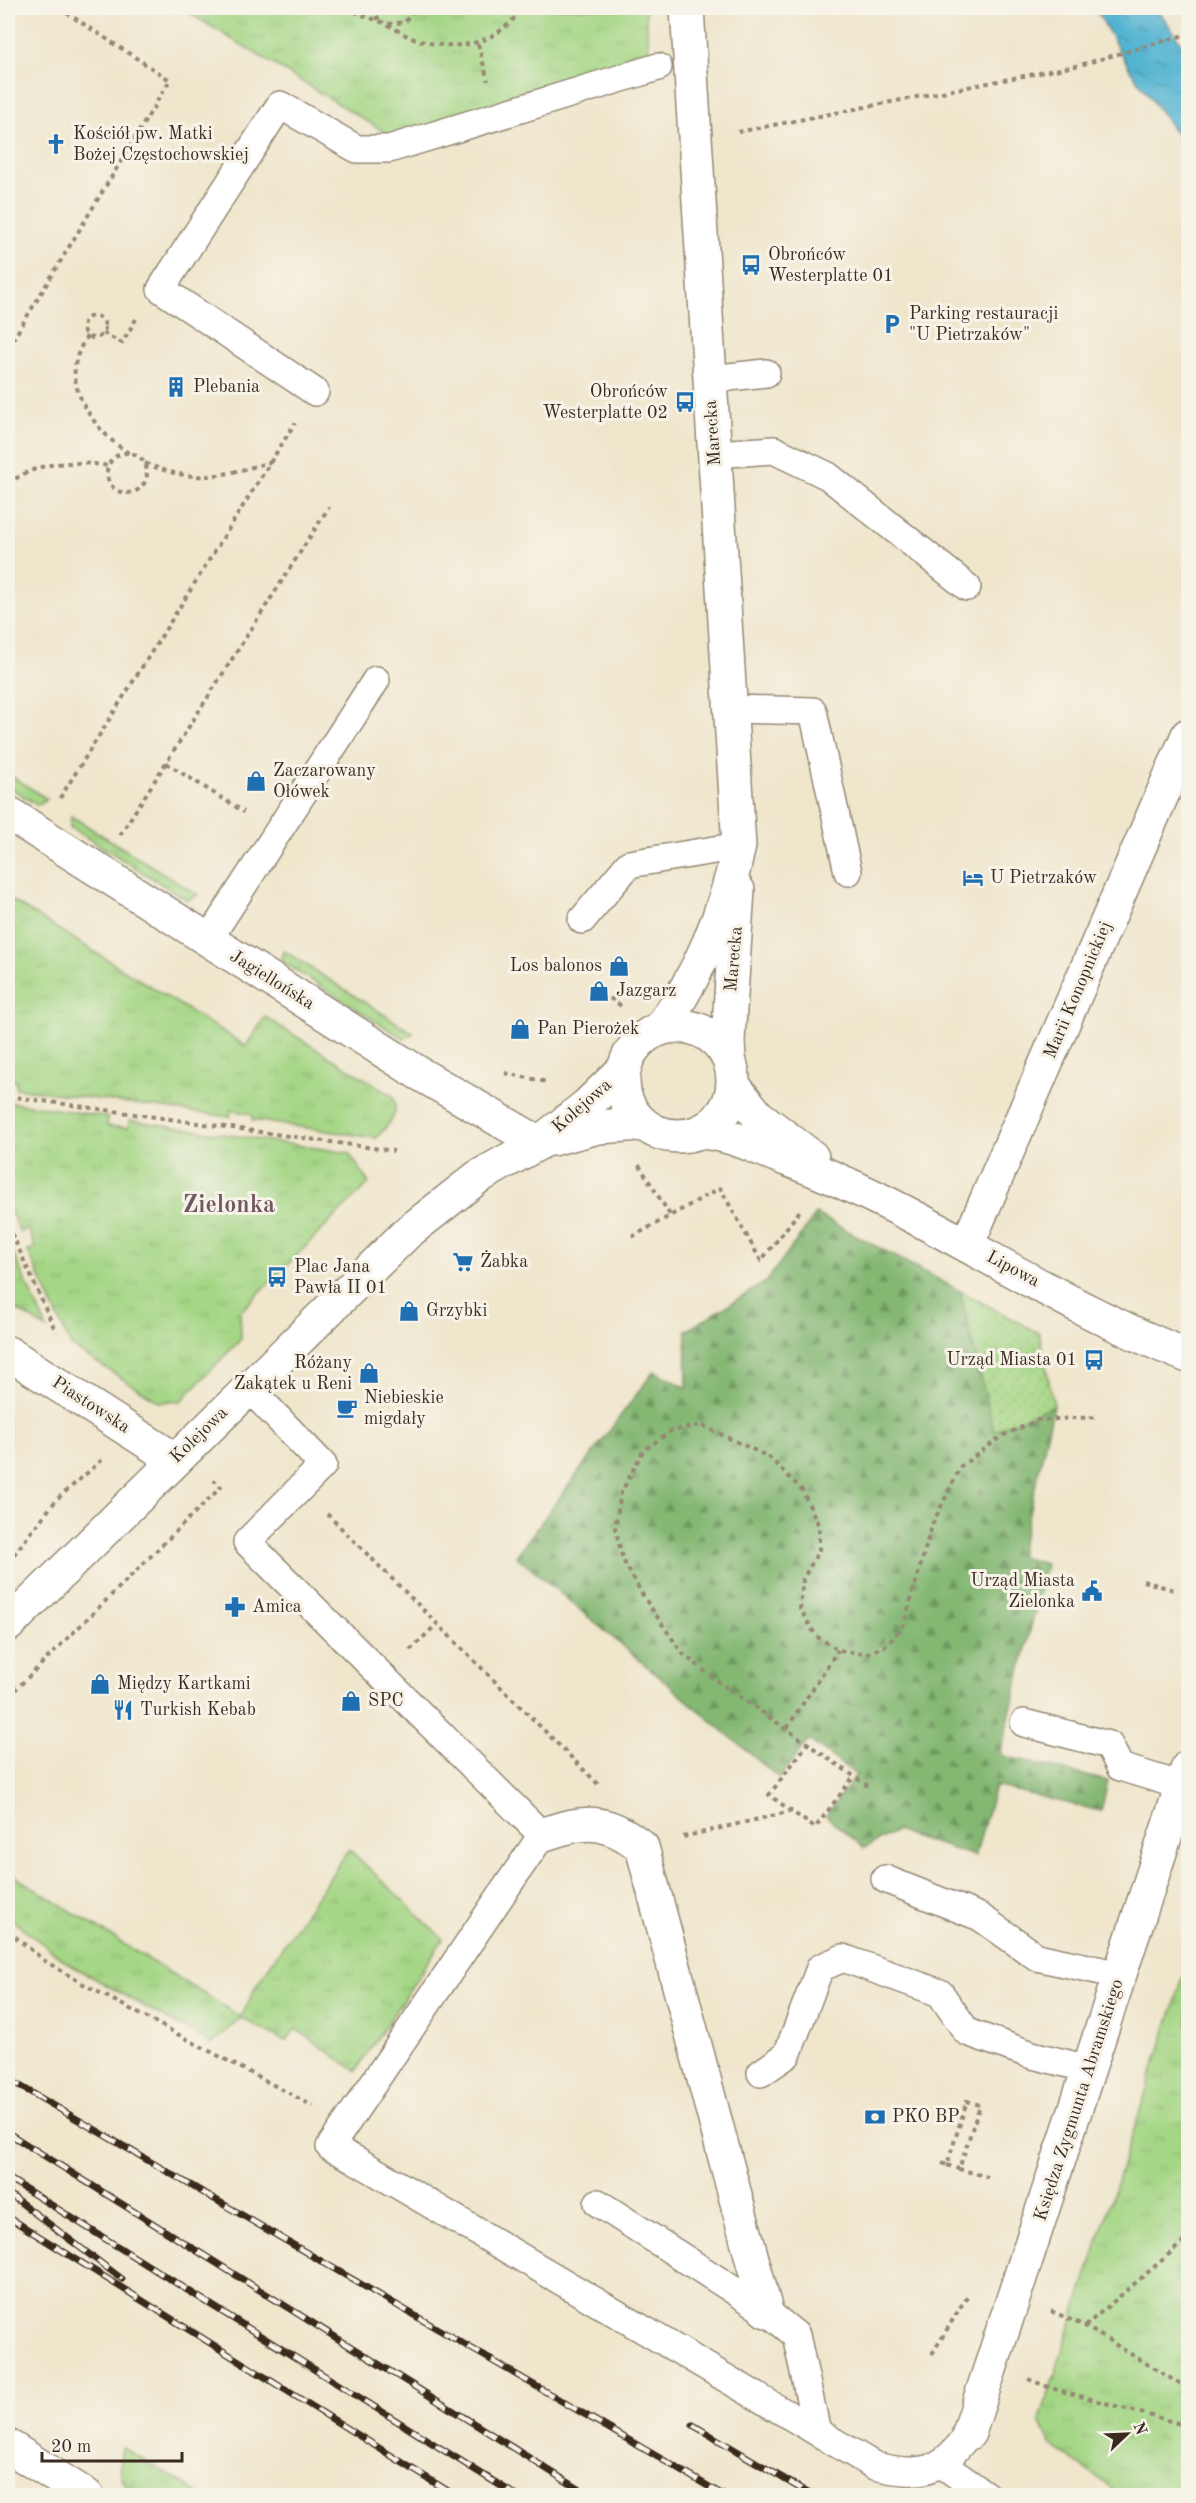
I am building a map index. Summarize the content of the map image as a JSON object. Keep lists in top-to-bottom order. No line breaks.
{"streets":{"street":["Marecka","Jagiellońska","Marii Konopnickiej","Kolejowa","Lipowa","Piastowska","Księdza Zygmunta Abramskiego"]},"crossings":[["Marecka","Kolejowa"],["Marecka","Lipowa"],["Jagiellońska","Kolejowa"],["Marii Konopnickiej","Lipowa"],["Kolejowa","Lipowa"],["Kolejowa","Piastowska"]],"districts":["Zielonka"],"places":{"church":["Kościół pw. Matki Bożej Częstochowskiej"],"bus stop":["Obrońców Westerplatte 01","Obrońców Westerplatte 02","Plac Jana Pawła II 01","Urząd Miasta 01"],"parking":["Parking restauracji \"U Pietrzaków\""],"building":["Plebania"],"shop":["Zaczarowany Ołówek","Los balonos","Jazgarz","Pan Pierożek","Grzybki","Różany Zakątek u Reni","Między Kartkami","SPC"],"hotel":["U Pietrzaków"],"supermarket":["Żabka"],"cafe":["Niebieskie migdały"],"public building":["Urząd Miasta Zielonka"],"pharmacy":["Amica"],"restaurant":["Turkish Kebab"],"bank":["PKO BP"]},"scale_bar":"20 m","north":"top right"}
